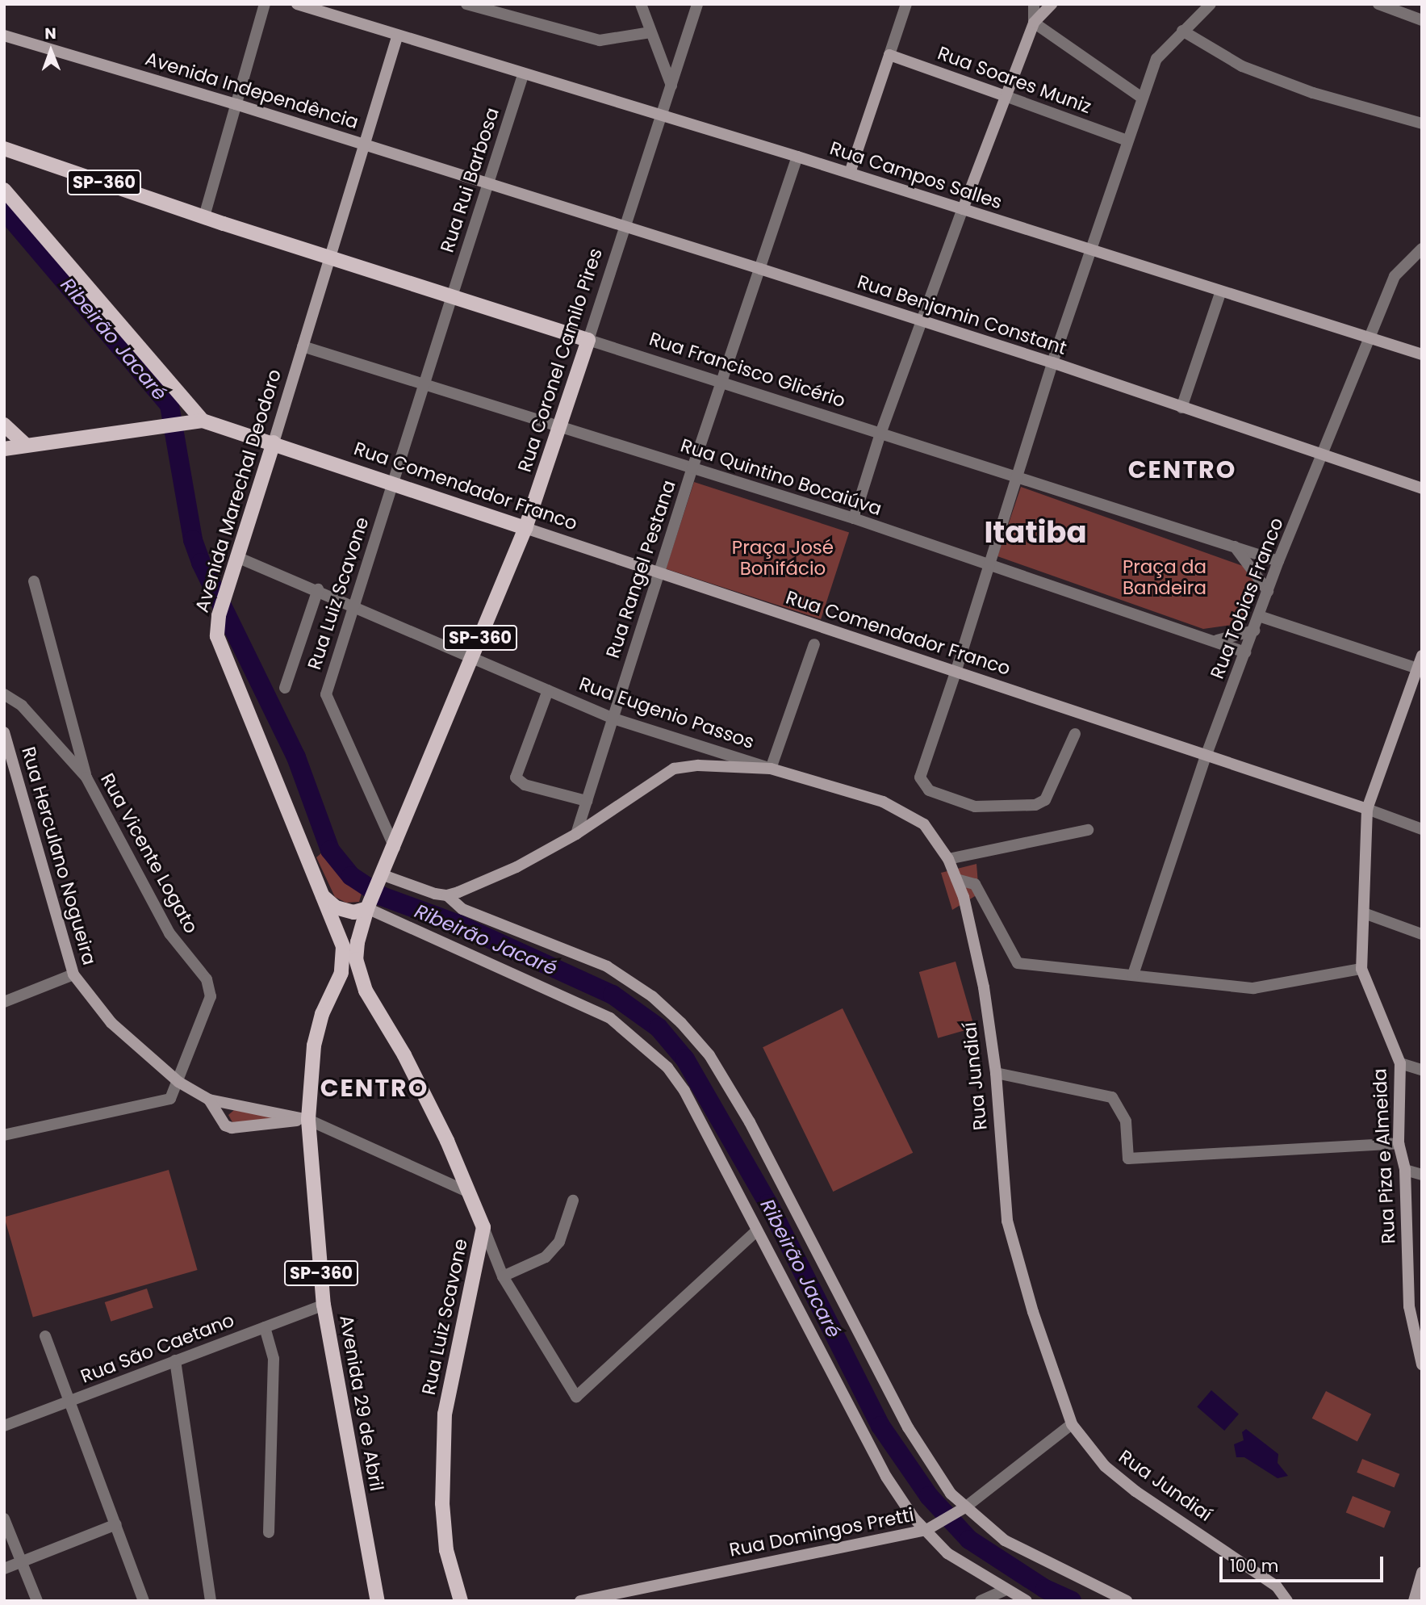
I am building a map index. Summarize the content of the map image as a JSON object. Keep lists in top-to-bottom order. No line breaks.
{"streets":{"main road":["Rua Soares Muniz","Avenida Independência","Rua Campos Salles","SP-360","Rua Benjamin Constant","Rua Coronel Camilo Pires","Rua Francisco Glicério","Rua Comendador Franco","Avenida Marechal Deodoro","Rua Luiz Scavone","Rua Herculano Nogueira","Rua Jundiaí","Rua Piza e Almeida","Avenida 29 de Abril","Rua Domingos Pretti"],"street":["Rua Rui Barbosa","Rua Quintino Bocaiúva","Rua Rangel Pestana","Rua Tobias Franco","Rua Eugenio Passos","Rua Vicente Logato","Rua São Caetano"]},"crossings":[["Avenida Independência","Rua Rui Barbosa"],["Avenida Independência","Rua Benjamin Constant"],["Avenida Independência","Avenida Marechal Deodoro"],["Rua Campos Salles","Rua Rui Barbosa"],["Rua Campos Salles","Rua Coronel Camilo Pires"],["Rua Campos Salles","Avenida Marechal Deodoro"],["Rua Campos Salles","Rua Rangel Pestana"],["Rua Campos Salles","Rua Tobias Franco"],["Rua Rui Barbosa","Rua Benjamin Constant"],["Rua Rui Barbosa","Rua Francisco Glicério"],["Rua Rui Barbosa","Rua Luiz Scavone"],["SP-360","Rua Francisco Glicério"],["Rua Benjamin Constant","Rua Coronel Camilo Pires"],["Rua Benjamin Constant","Rua Rangel Pestana"],["Rua Benjamin Constant","Rua Tobias Franco"],["Rua Coronel Camilo Pires","Rua Francisco Glicério"],["Rua Coronel Camilo Pires","Rua Quintino Bocaiúva"],["Rua Coronel Camilo Pires","Rua Comendador Franco"],["Rua Coronel Camilo Pires","Rua Luiz Scavone"],["Rua Coronel Camilo Pires","Rua Eugenio Passos"],["Rua Francisco Glicério","Avenida Marechal Deodoro"],["Rua Francisco Glicério","Rua Rangel Pestana"],["Rua Francisco Glicério","Rua Luiz Scavone"],["Rua Francisco Glicério","Rua Tobias Franco"],["Rua Quintino Bocaiúva","Avenida Marechal Deodoro"],["Rua Quintino Bocaiúva","Rua Rangel Pestana"],["Rua Quintino Bocaiúva","Rua Luiz Scavone"],["Rua Quintino Bocaiúva","Rua Tobias Franco"],["Rua Comendador Franco","Avenida Marechal Deodoro"],["Rua Comendador Franco","Rua Rangel Pestana"],["Rua Comendador Franco","Rua Luiz Scavone"],["Rua Comendador Franco","Rua Tobias Franco"],["Rua Comendador Franco","Rua Piza e Almeida"],["Avenida Marechal Deodoro","Rua Eugenio Passos"],["Avenida Marechal Deodoro","Avenida 29 de Abril"],["Rua Rangel Pestana","Rua Eugenio Passos"],["Rua Rangel Pestana","Rua Jundiaí"],["Rua Luiz Scavone","Rua Eugenio Passos"],["Rua Eugenio Passos","Rua Jundiaí"],["Rua Vicente Logato","Rua Herculano Nogueira"],["Rua Herculano Nogueira","Avenida 29 de Abril"],["Rua Jundiaí","Rua Domingos Pretti"],["Rua São Caetano","Avenida 29 de Abril"]],"districts":["CENTRO","Itatiba","CENTRO"],"water":["Ribeirão Jacaré"],"parks":["Praça José Bonifácio","Praça da Bandeira"],"scale_bar":"100 m","north":"top"}
